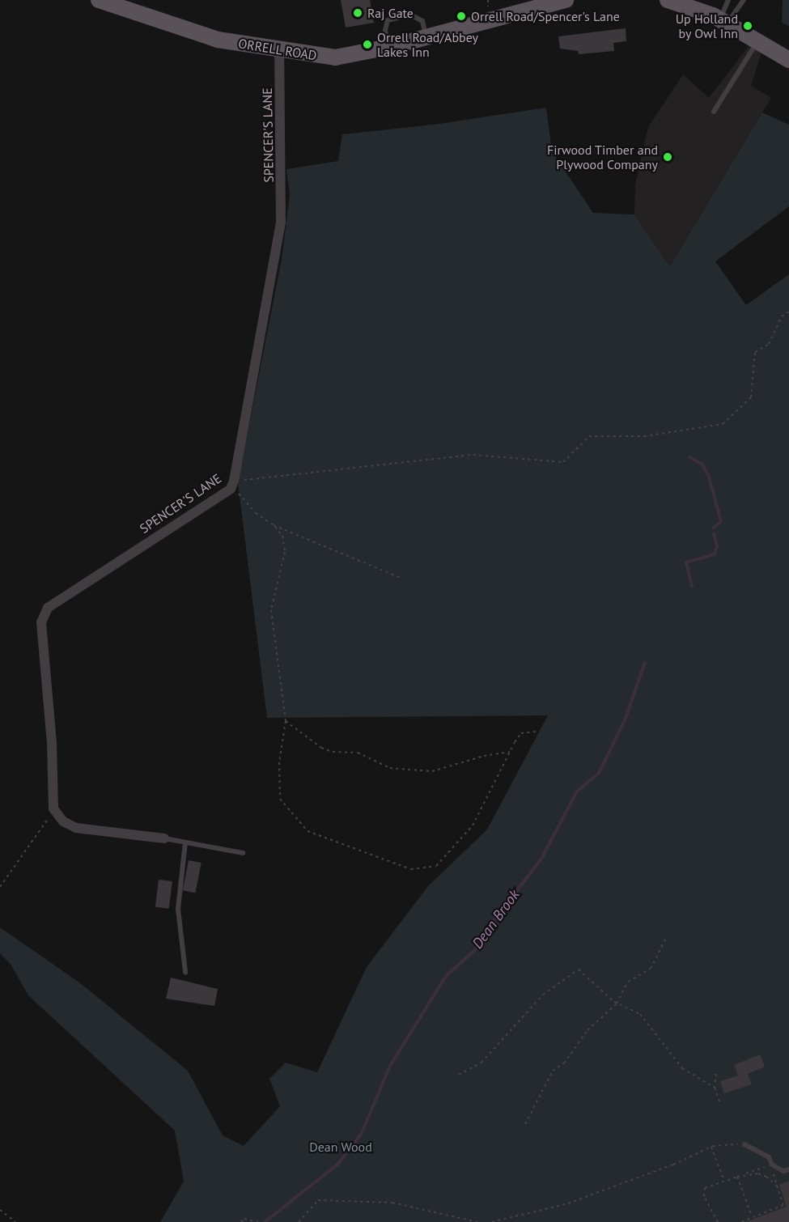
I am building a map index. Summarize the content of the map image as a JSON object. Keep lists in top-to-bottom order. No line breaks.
{"streets":{"main road":["ORRELL ROAD"],"street":["SPENCER'S LANE"]},"crossings":[["ORRELL ROAD","SPENCER'S LANE"]],"water":["Dean Brook"],"parks":["Dean Wood"],"places":["Raj Gate","Orrell Road/Spencer's Lane","Up Holland by Owl Inn","Orrell Road/Abbey Lakes Inn","Firwood Timber and Plywood Company"]}
